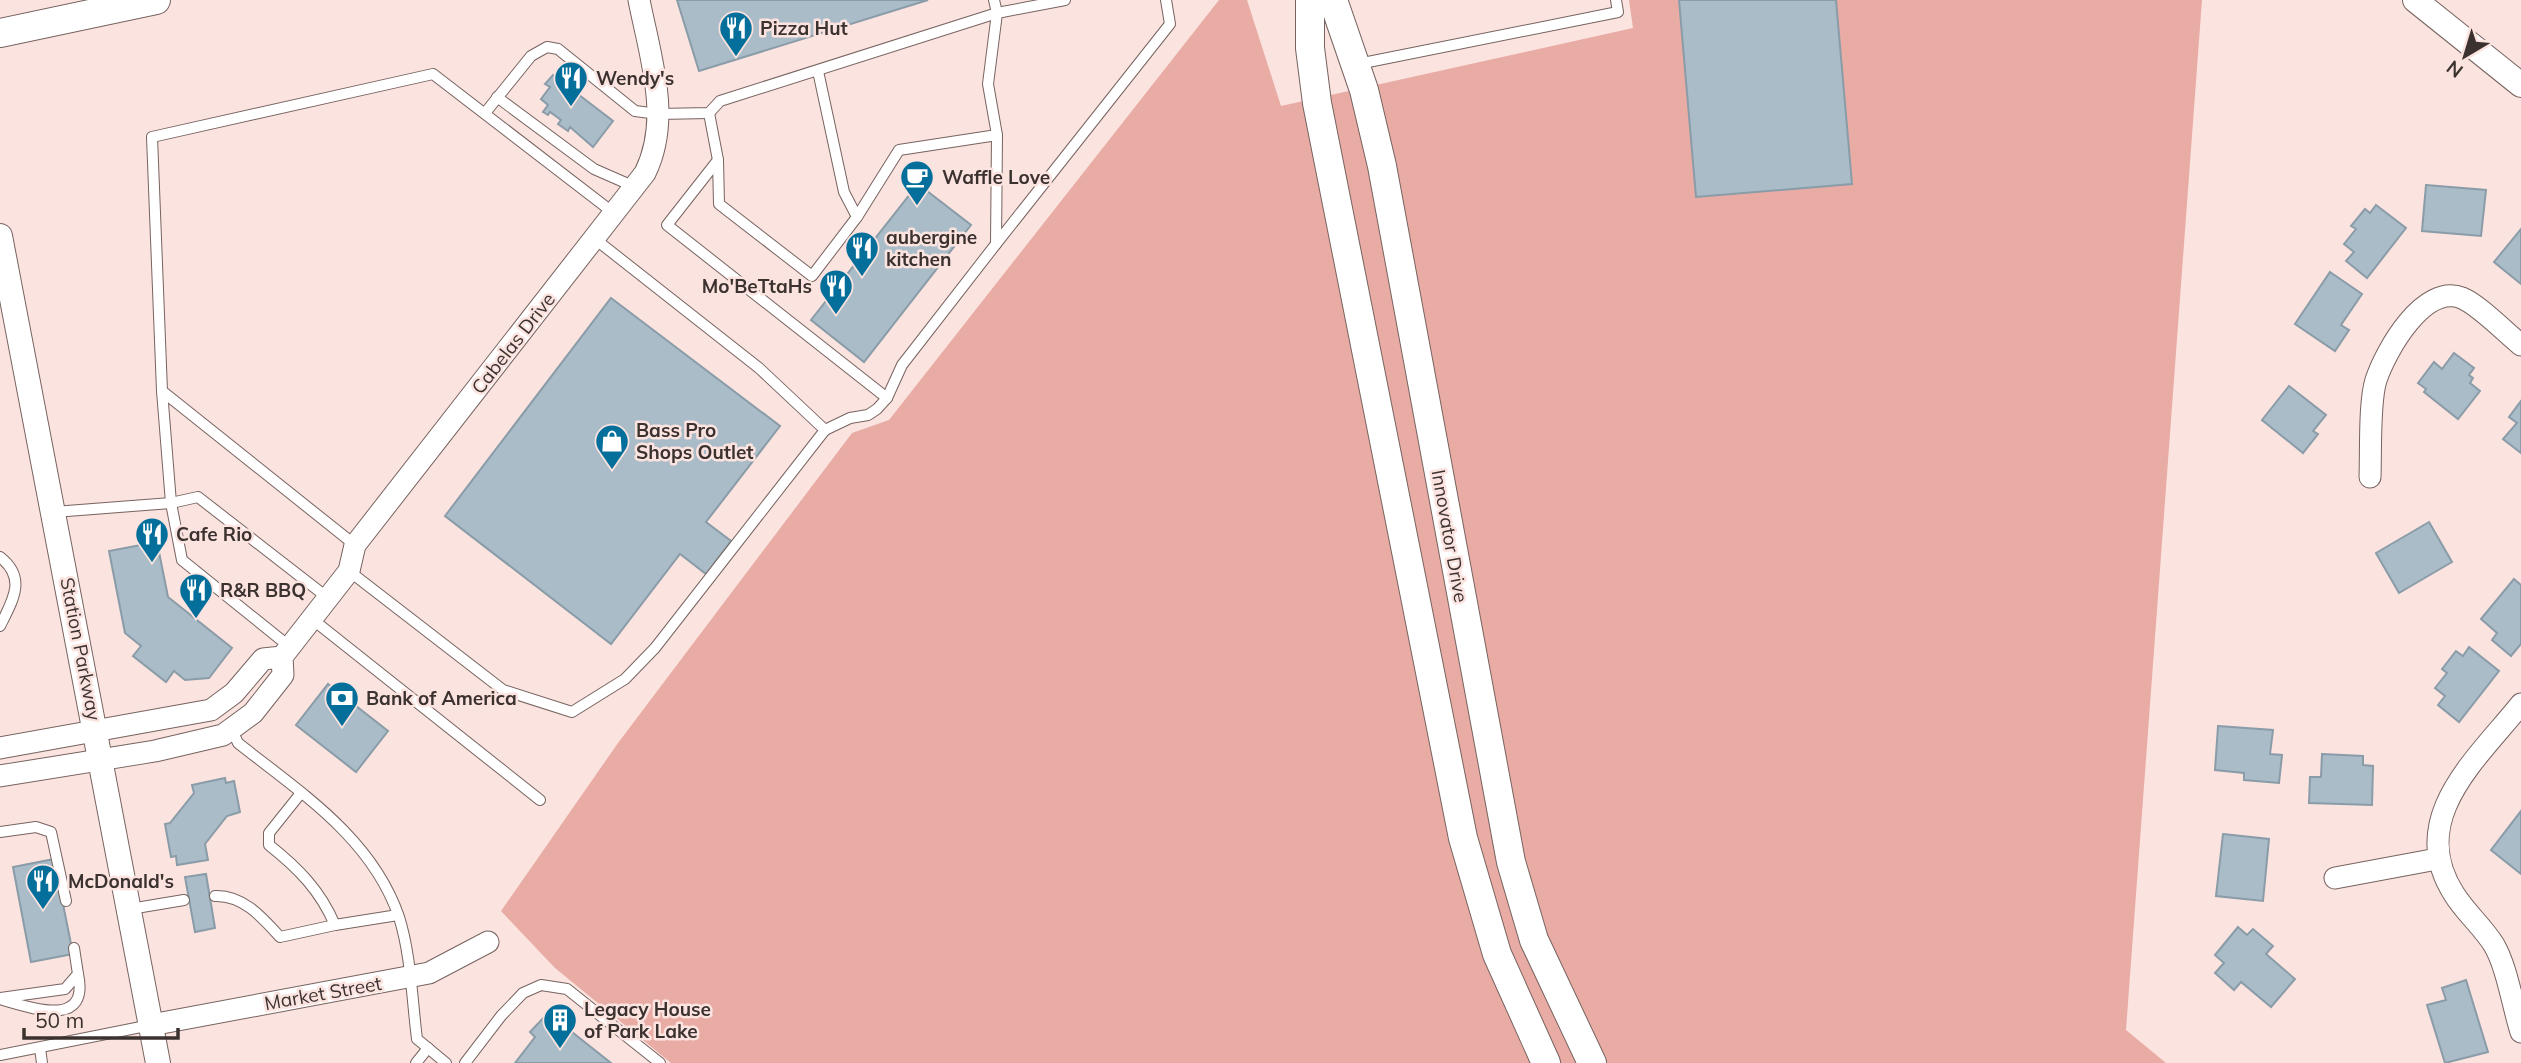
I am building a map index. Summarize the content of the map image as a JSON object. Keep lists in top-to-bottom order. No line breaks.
{"streets":{"main road":["Innovator Drive"],"street":["Cabelas Drive","Station Parkway","Market Street"]},"crossings":[["Cabelas Drive","Station Parkway"],["Station Parkway","Market Street"]],"places":{"restaurant":["Pizza Hut","Wendy's","aubergine kitchen","Mo'BeTtaHs","Cafe Rio","R&R BBQ","McDonald's"],"cafe":["Waffle Love"],"shop":["Bass Pro Shops Outlet"],"bank":["Bank of America"],"building":["Legacy House of Park Lake"]},"scale_bar":"50 m","north":"bottom left"}
